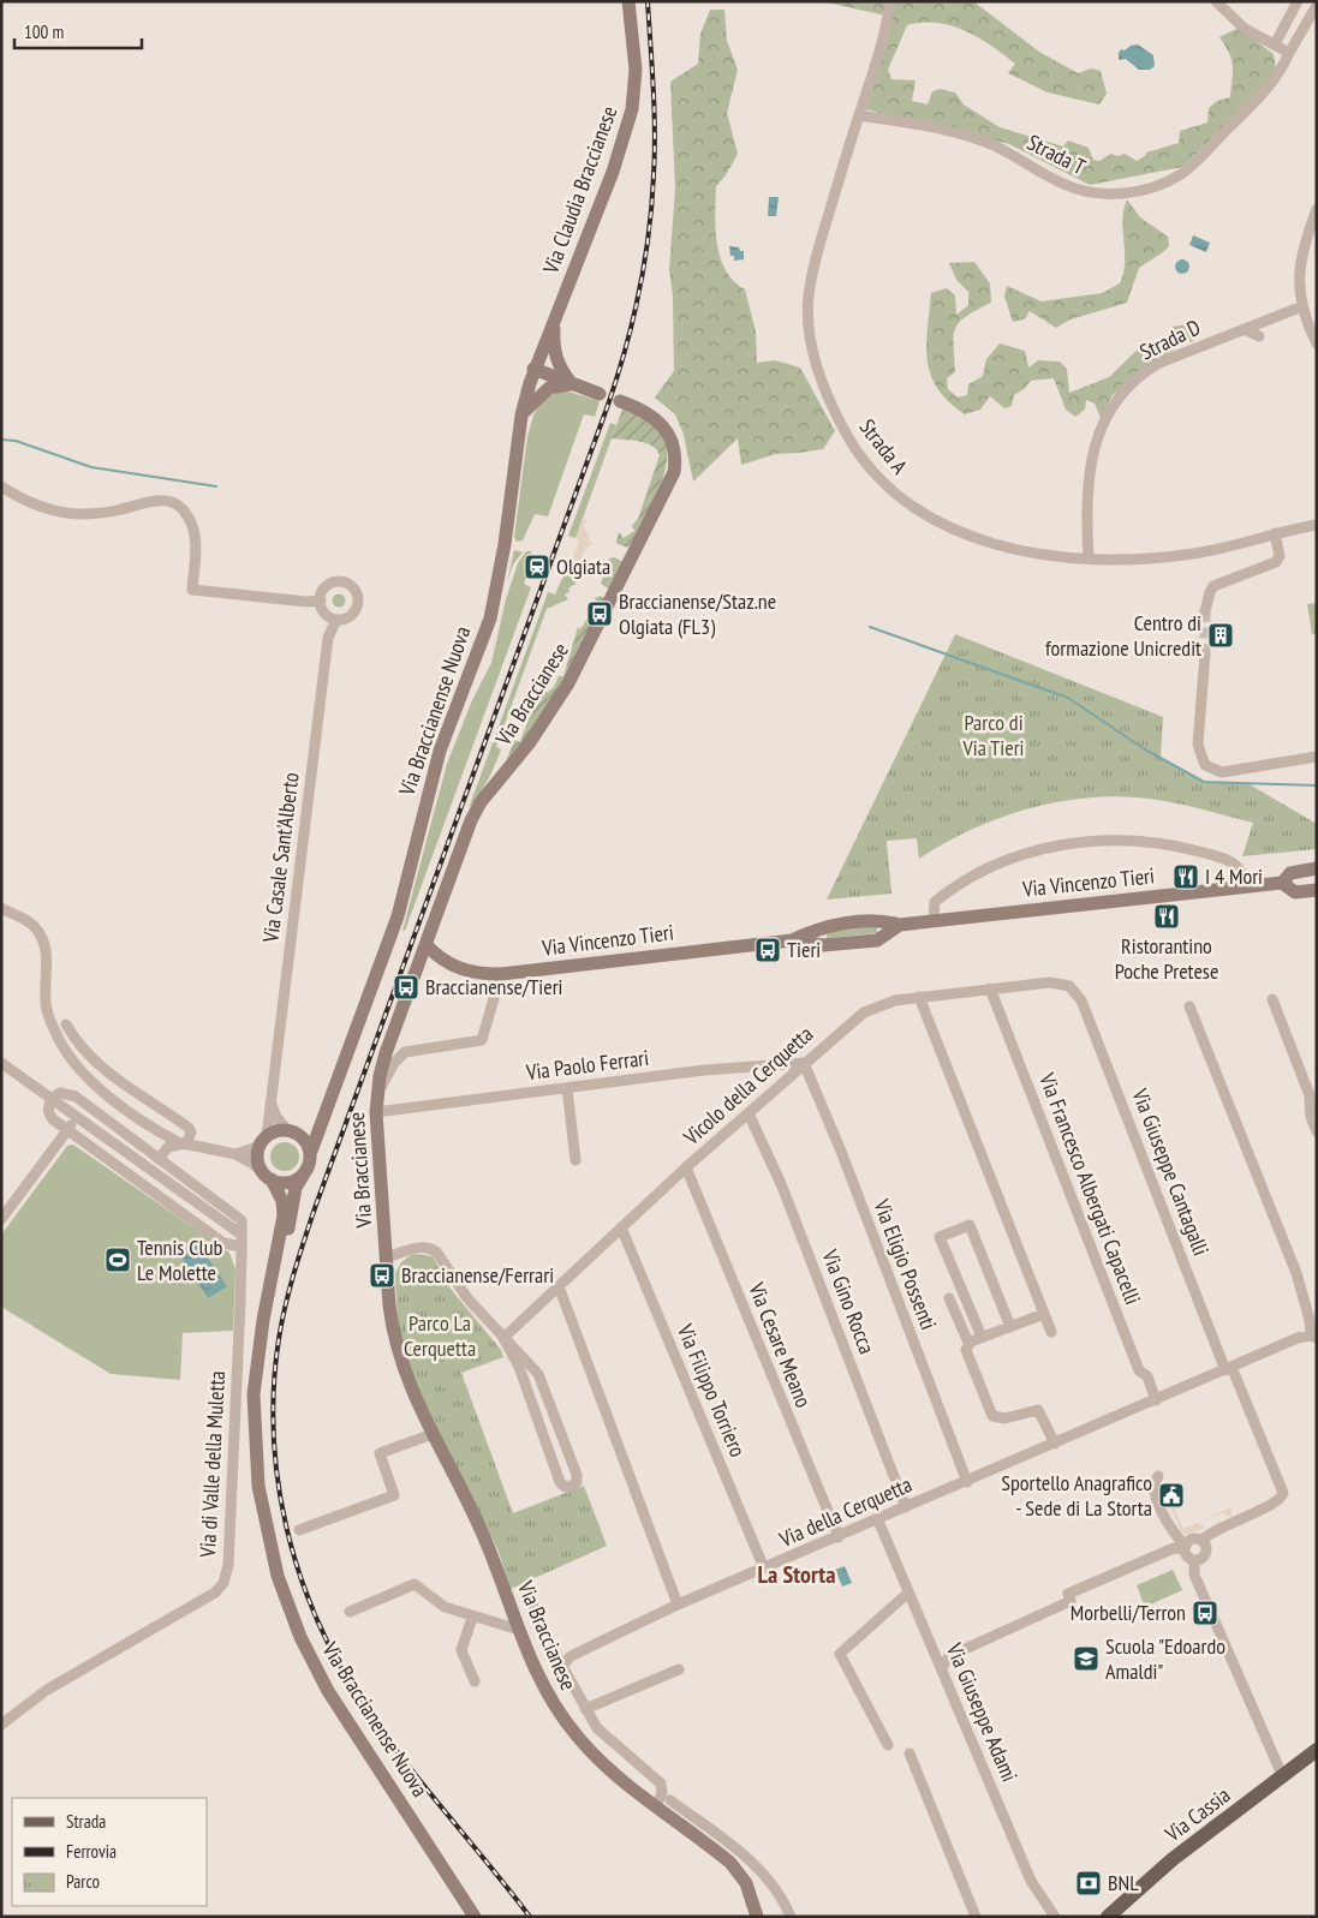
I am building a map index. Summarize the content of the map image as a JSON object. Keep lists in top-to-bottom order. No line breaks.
{"streets":{"main road":["Via Cassia"],"street":["Strada T","Via Claudia Braccianese","Strada D","Strada A","Via Braccianese","Via Braccianense Nuova","Via Casale Sant'Alberto","Via Vincenzo Tieri","Via Paolo Ferrari","Vicolo della Cerquetta","Via Giuseppe Cantagalli","Via Francesco Albergati Capacelli","Via Eligio Possenti","Via Gino Rocca","Via Cesare Meano","Via Filippo Torriero","Via di Valle della Muletta","Via della Cerquetta","Via Giuseppe Adami"]},"crossings":[["Strada T","Strada A"],["Strada D","Strada A"],["Via Braccianese","Via Vincenzo Tieri"],["Via Braccianese","Via Paolo Ferrari"],["Via Braccianense Nuova","Via Casale Sant'Alberto"],["Via Paolo Ferrari","Vicolo della Cerquetta"],["Via Paolo Ferrari","Via Eligio Possenti"],["Vicolo della Cerquetta","Via Giuseppe Cantagalli"],["Vicolo della Cerquetta","Via Francesco Albergati Capacelli"],["Vicolo della Cerquetta","Via Eligio Possenti"],["Vicolo della Cerquetta","Via Gino Rocca"],["Vicolo della Cerquetta","Via Cesare Meano"],["Vicolo della Cerquetta","Via Filippo Torriero"],["Via Giuseppe Cantagalli","Via della Cerquetta"],["Via Francesco Albergati Capacelli","Via della Cerquetta"],["Via Eligio Possenti","Via della Cerquetta"],["Via Gino Rocca","Via della Cerquetta"],["Via Cesare Meano","Via della Cerquetta"],["Via Filippo Torriero","Via della Cerquetta"],["Via della Cerquetta","Via Giuseppe Adami"]],"districts":["La Storta"],"parks":["Parco di Via Tieri","Parco La Cerquetta"],"places":{"station":["Olgiata"],"bus stop":["Braccianense/Staz.ne Olgiata (FL3)","Tieri","Braccianense/Tieri","Braccianense/Ferrari","Morbelli/Terron"],"building":["Centro di formazione Unicredit"],"restaurant":["I 4 Mori","Ristorantino Poche Pretese"],"sports":["Tennis Club Le Molette"],"public building":["Sportello Anagrafico - Sede di La Storta"],"school or university":["Scuola \"Edoardo Amaldi\""],"bank":["BNL"]},"legend":["Strada","Ferrovia","Parco"],"scale_bar":"100 m"}
